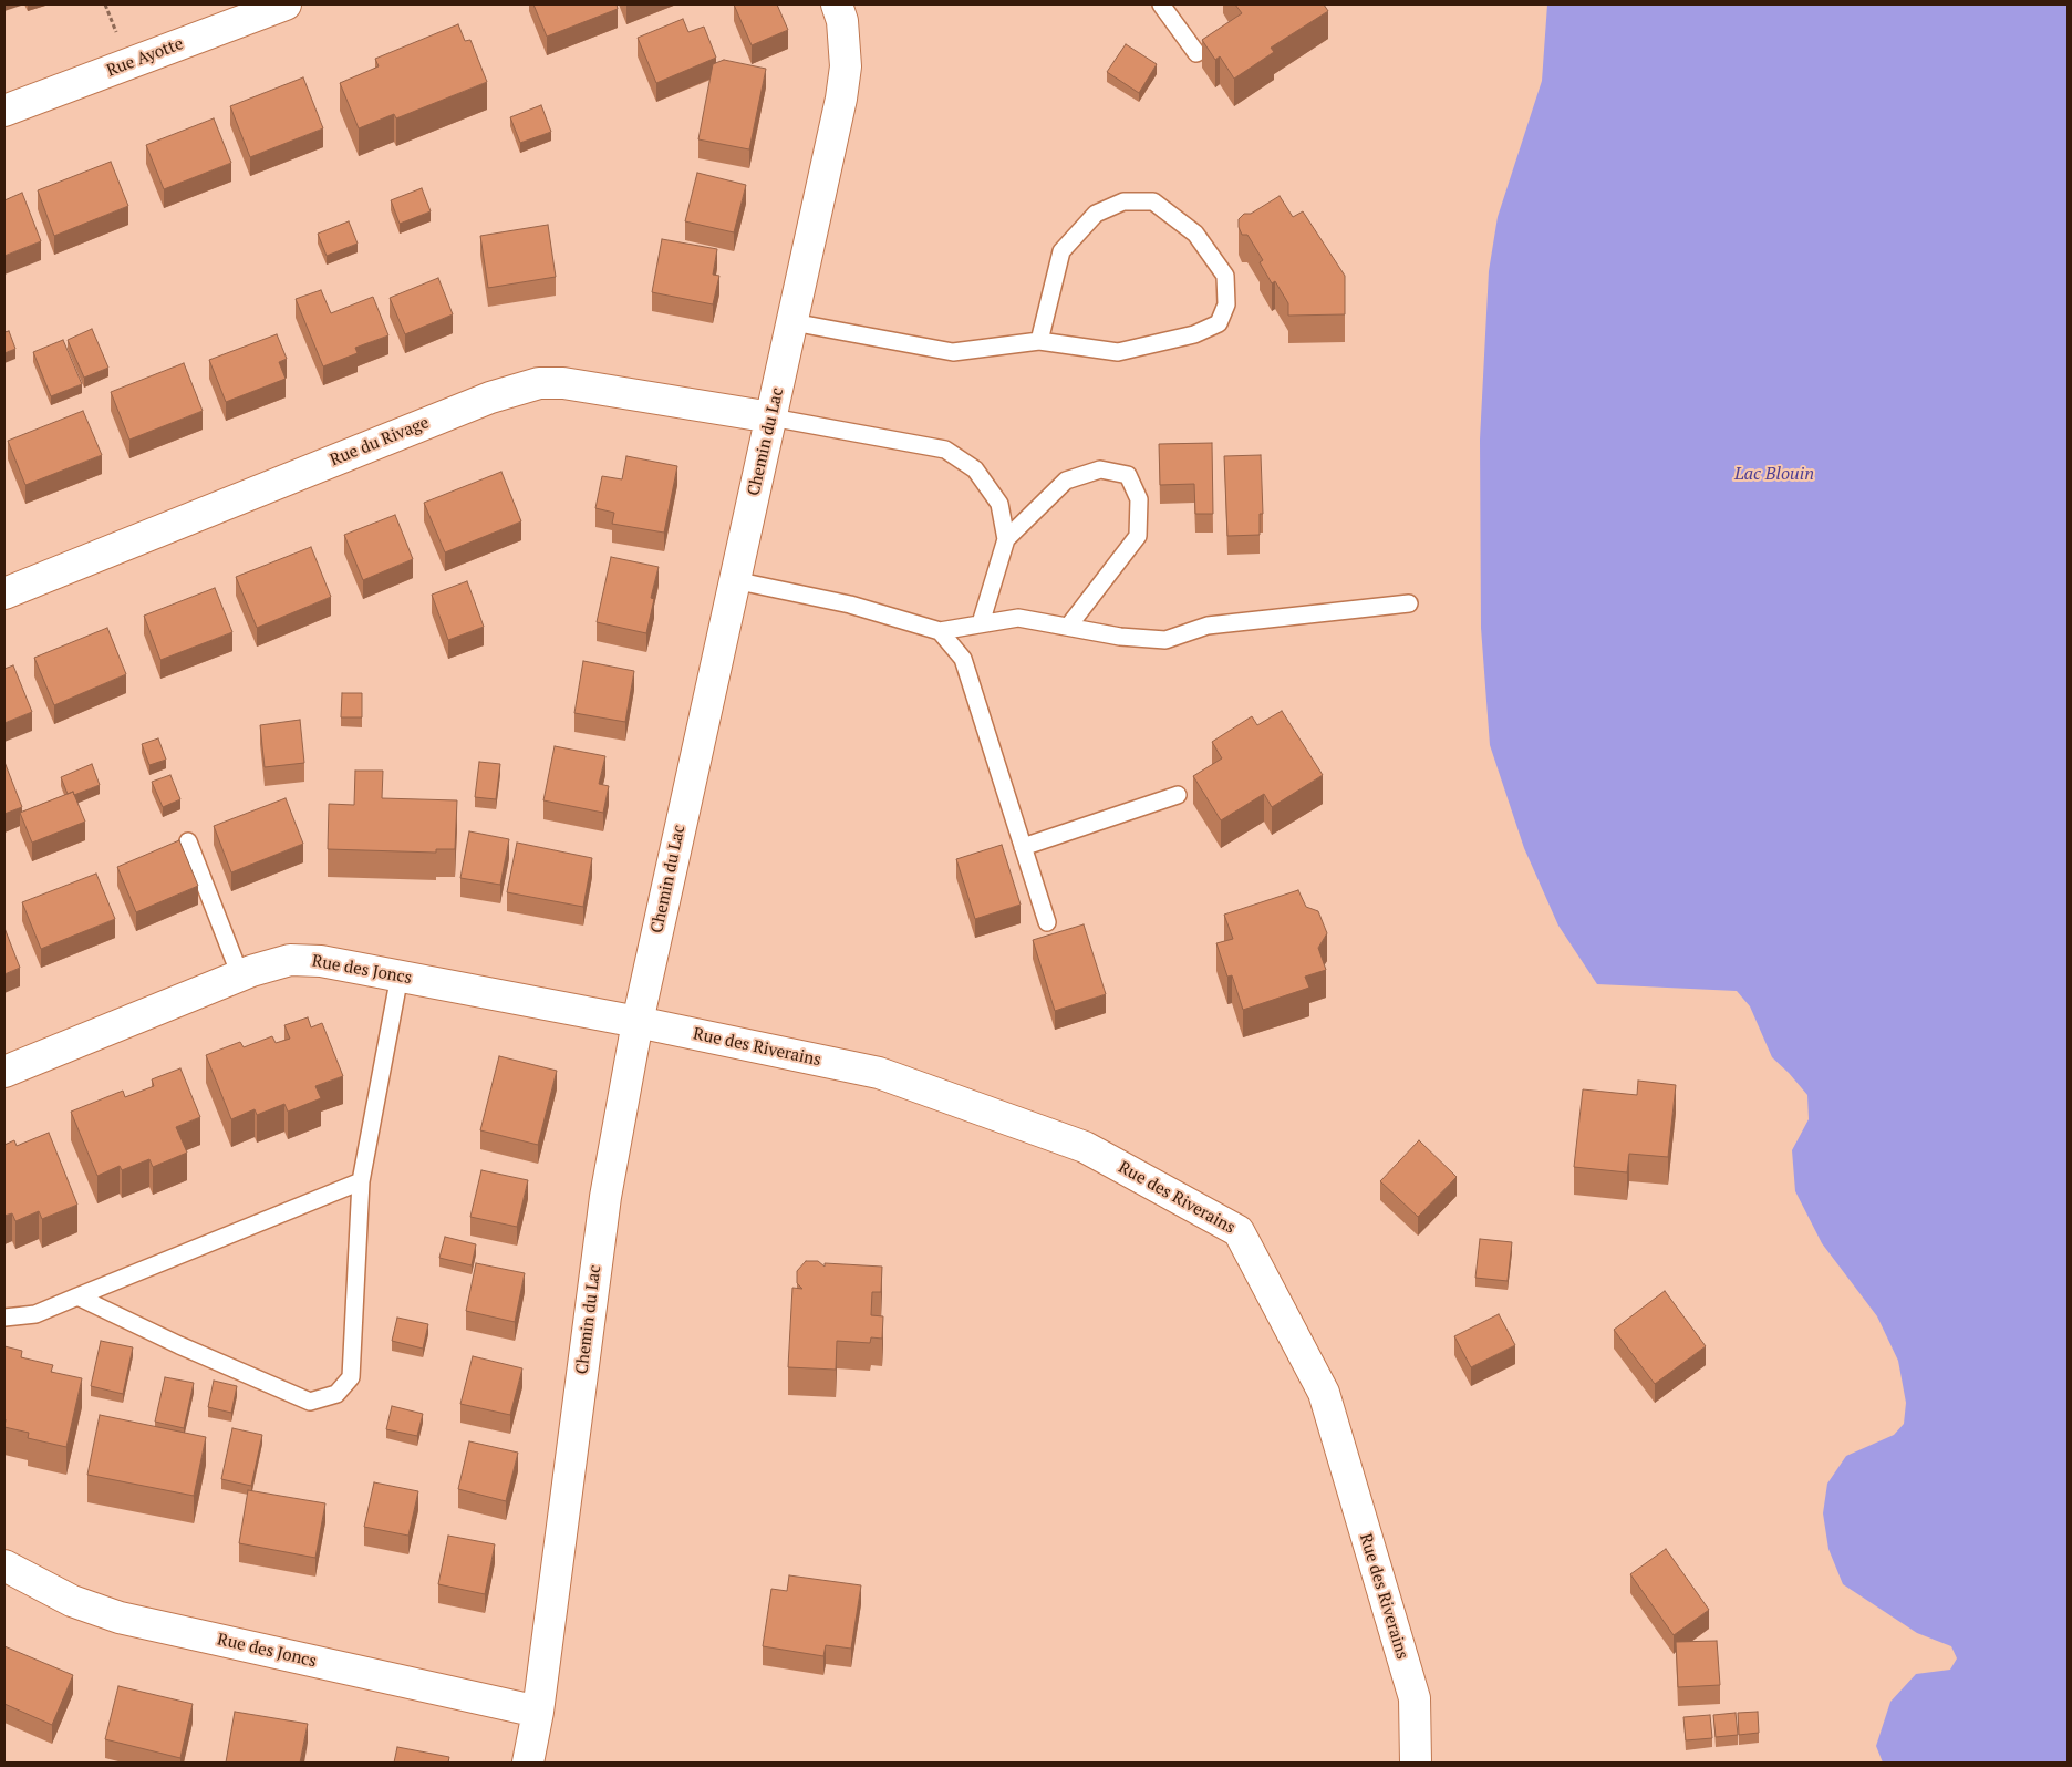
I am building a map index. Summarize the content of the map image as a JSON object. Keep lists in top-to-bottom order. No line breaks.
{"streets":{"street":["Rue Ayotte","Rue du Rivage","Chemin du Lac","Rue des Joncs","Rue des Riverains"]},"crossings":[["Rue du Rivage","Chemin du Lac"],["Chemin du Lac","Rue des Joncs"],["Chemin du Lac","Rue des Riverains"],["Rue des Joncs","Rue des Riverains"]],"water":["Lac Blouin"]}
